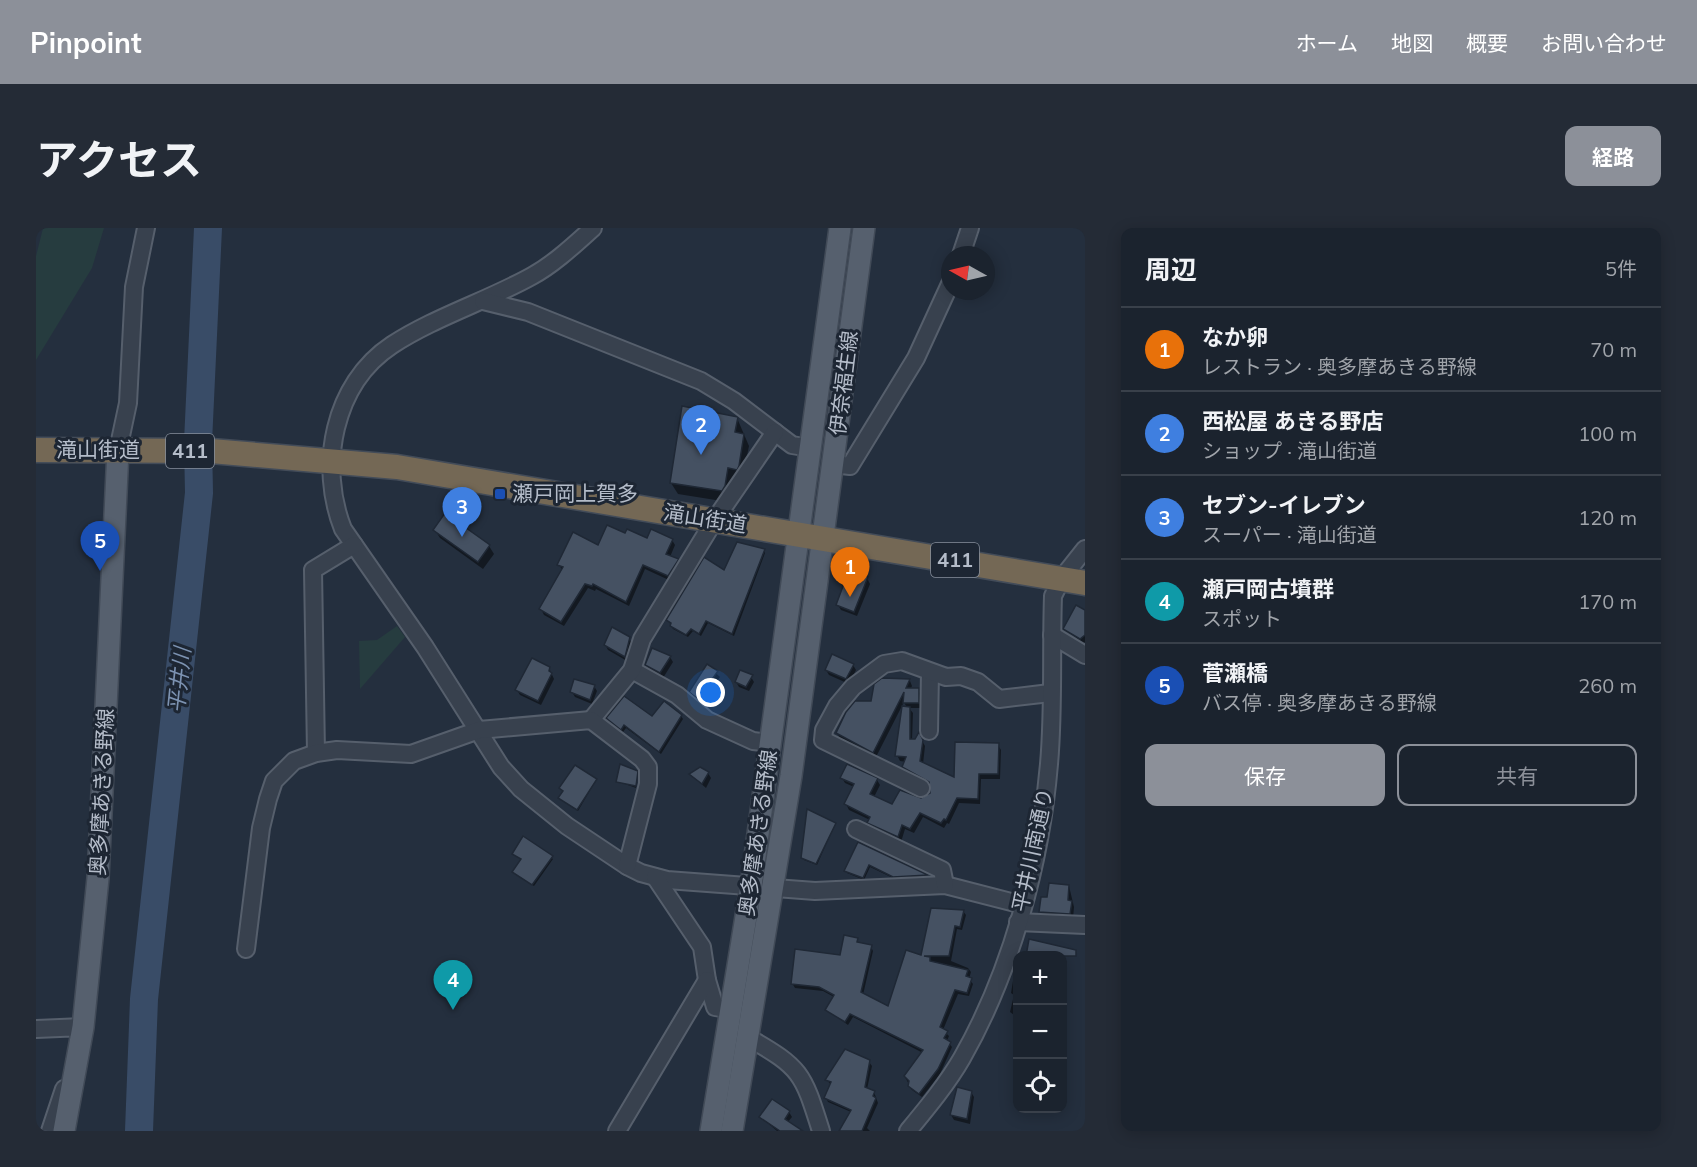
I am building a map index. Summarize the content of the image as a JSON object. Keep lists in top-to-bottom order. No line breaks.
{"streets":{"highway":["滝山街道","411"],"main road":["伊奈福生線","奥多摩あきる野線"],"street":["平井川南通り"]},"crossings":[["伊奈福生線","滝山街道"],["伊奈福生線","奥多摩あきる野線"],["滝山街道","奥多摩あきる野線"],["滝山街道","平井川南通り"]],"water":["平井川"],"places":{"transit":["瀬戸岡上賀多"]},"north":"left","page":{"header":"Pinpoint","nav":["ホーム","地図","概要","お問い合わせ"],"title":"アクセス","buttons":["経路",["保存","共有"]],"heading":["周辺","5件"],"list":[{"mark":"1","name":"なか卵","note":"レストラン · 奥多摩あきる野線","value":"70 m"},{"mark":"2","name":"西松屋 あきる野店","note":"ショップ · 滝山街道","value":"100 m"},{"mark":"3","name":"セブン-イレブン","note":"スーパー · 滝山街道","value":"120 m"},{"mark":"4","name":"瀬戸岡古墳群","note":"スポット","value":"170 m"},{"mark":"5","name":"菅瀬橋","note":"バス停 · 奥多摩あきる野線","value":"260 m"}],"pins":["2","3","5","1","4"],"map_buttons":["+","−"]}}
